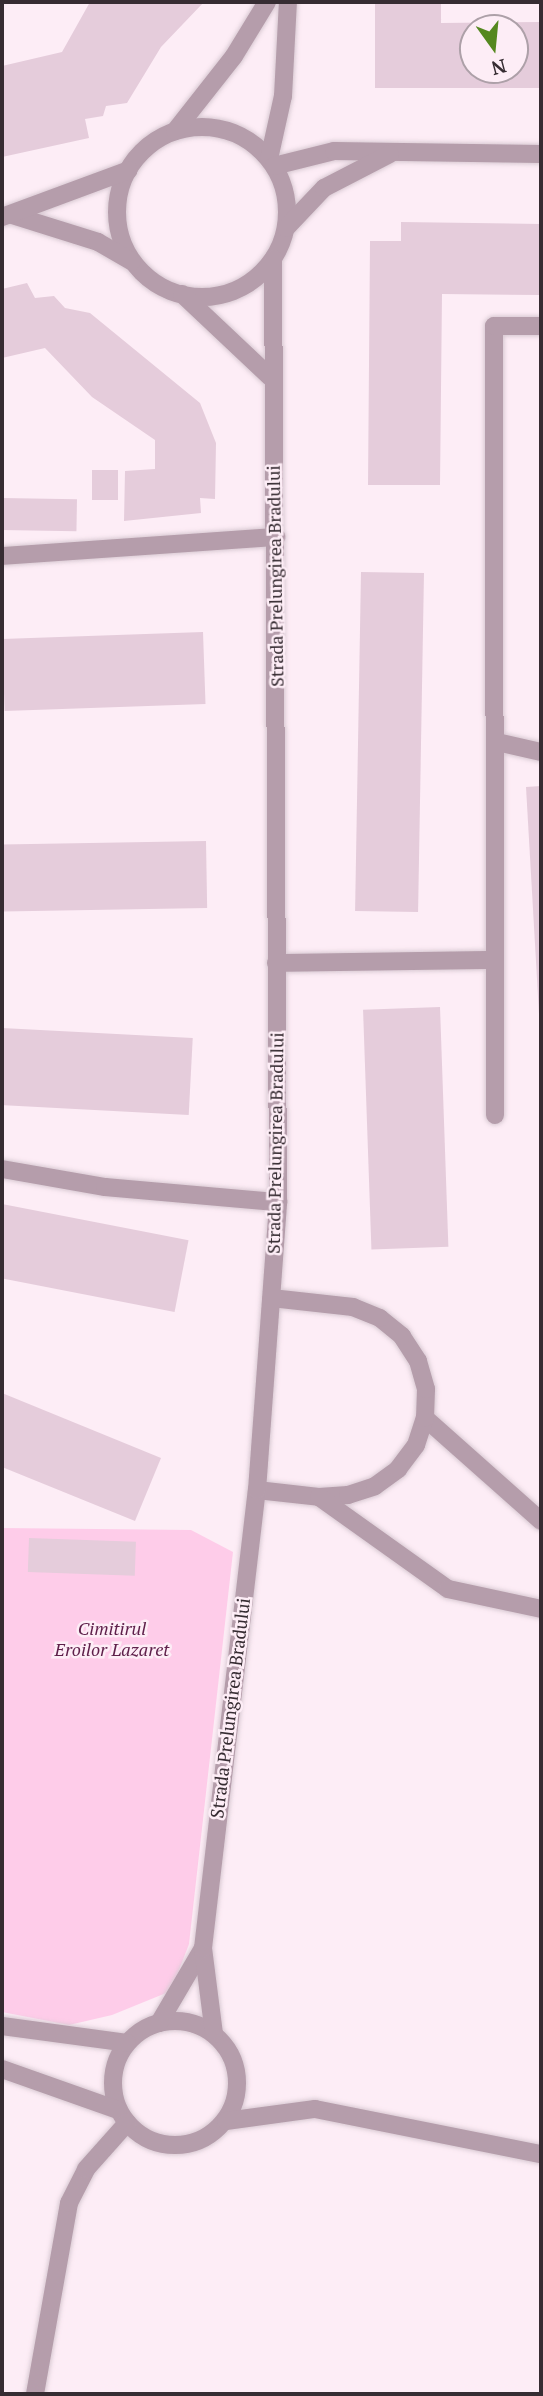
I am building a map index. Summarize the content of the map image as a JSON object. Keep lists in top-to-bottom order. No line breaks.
{"streets":{"street":["Strada Prelungirea Bradului"]},"parks":["Cimitirul Eroilor Lazaret"],"north":"bottom"}
